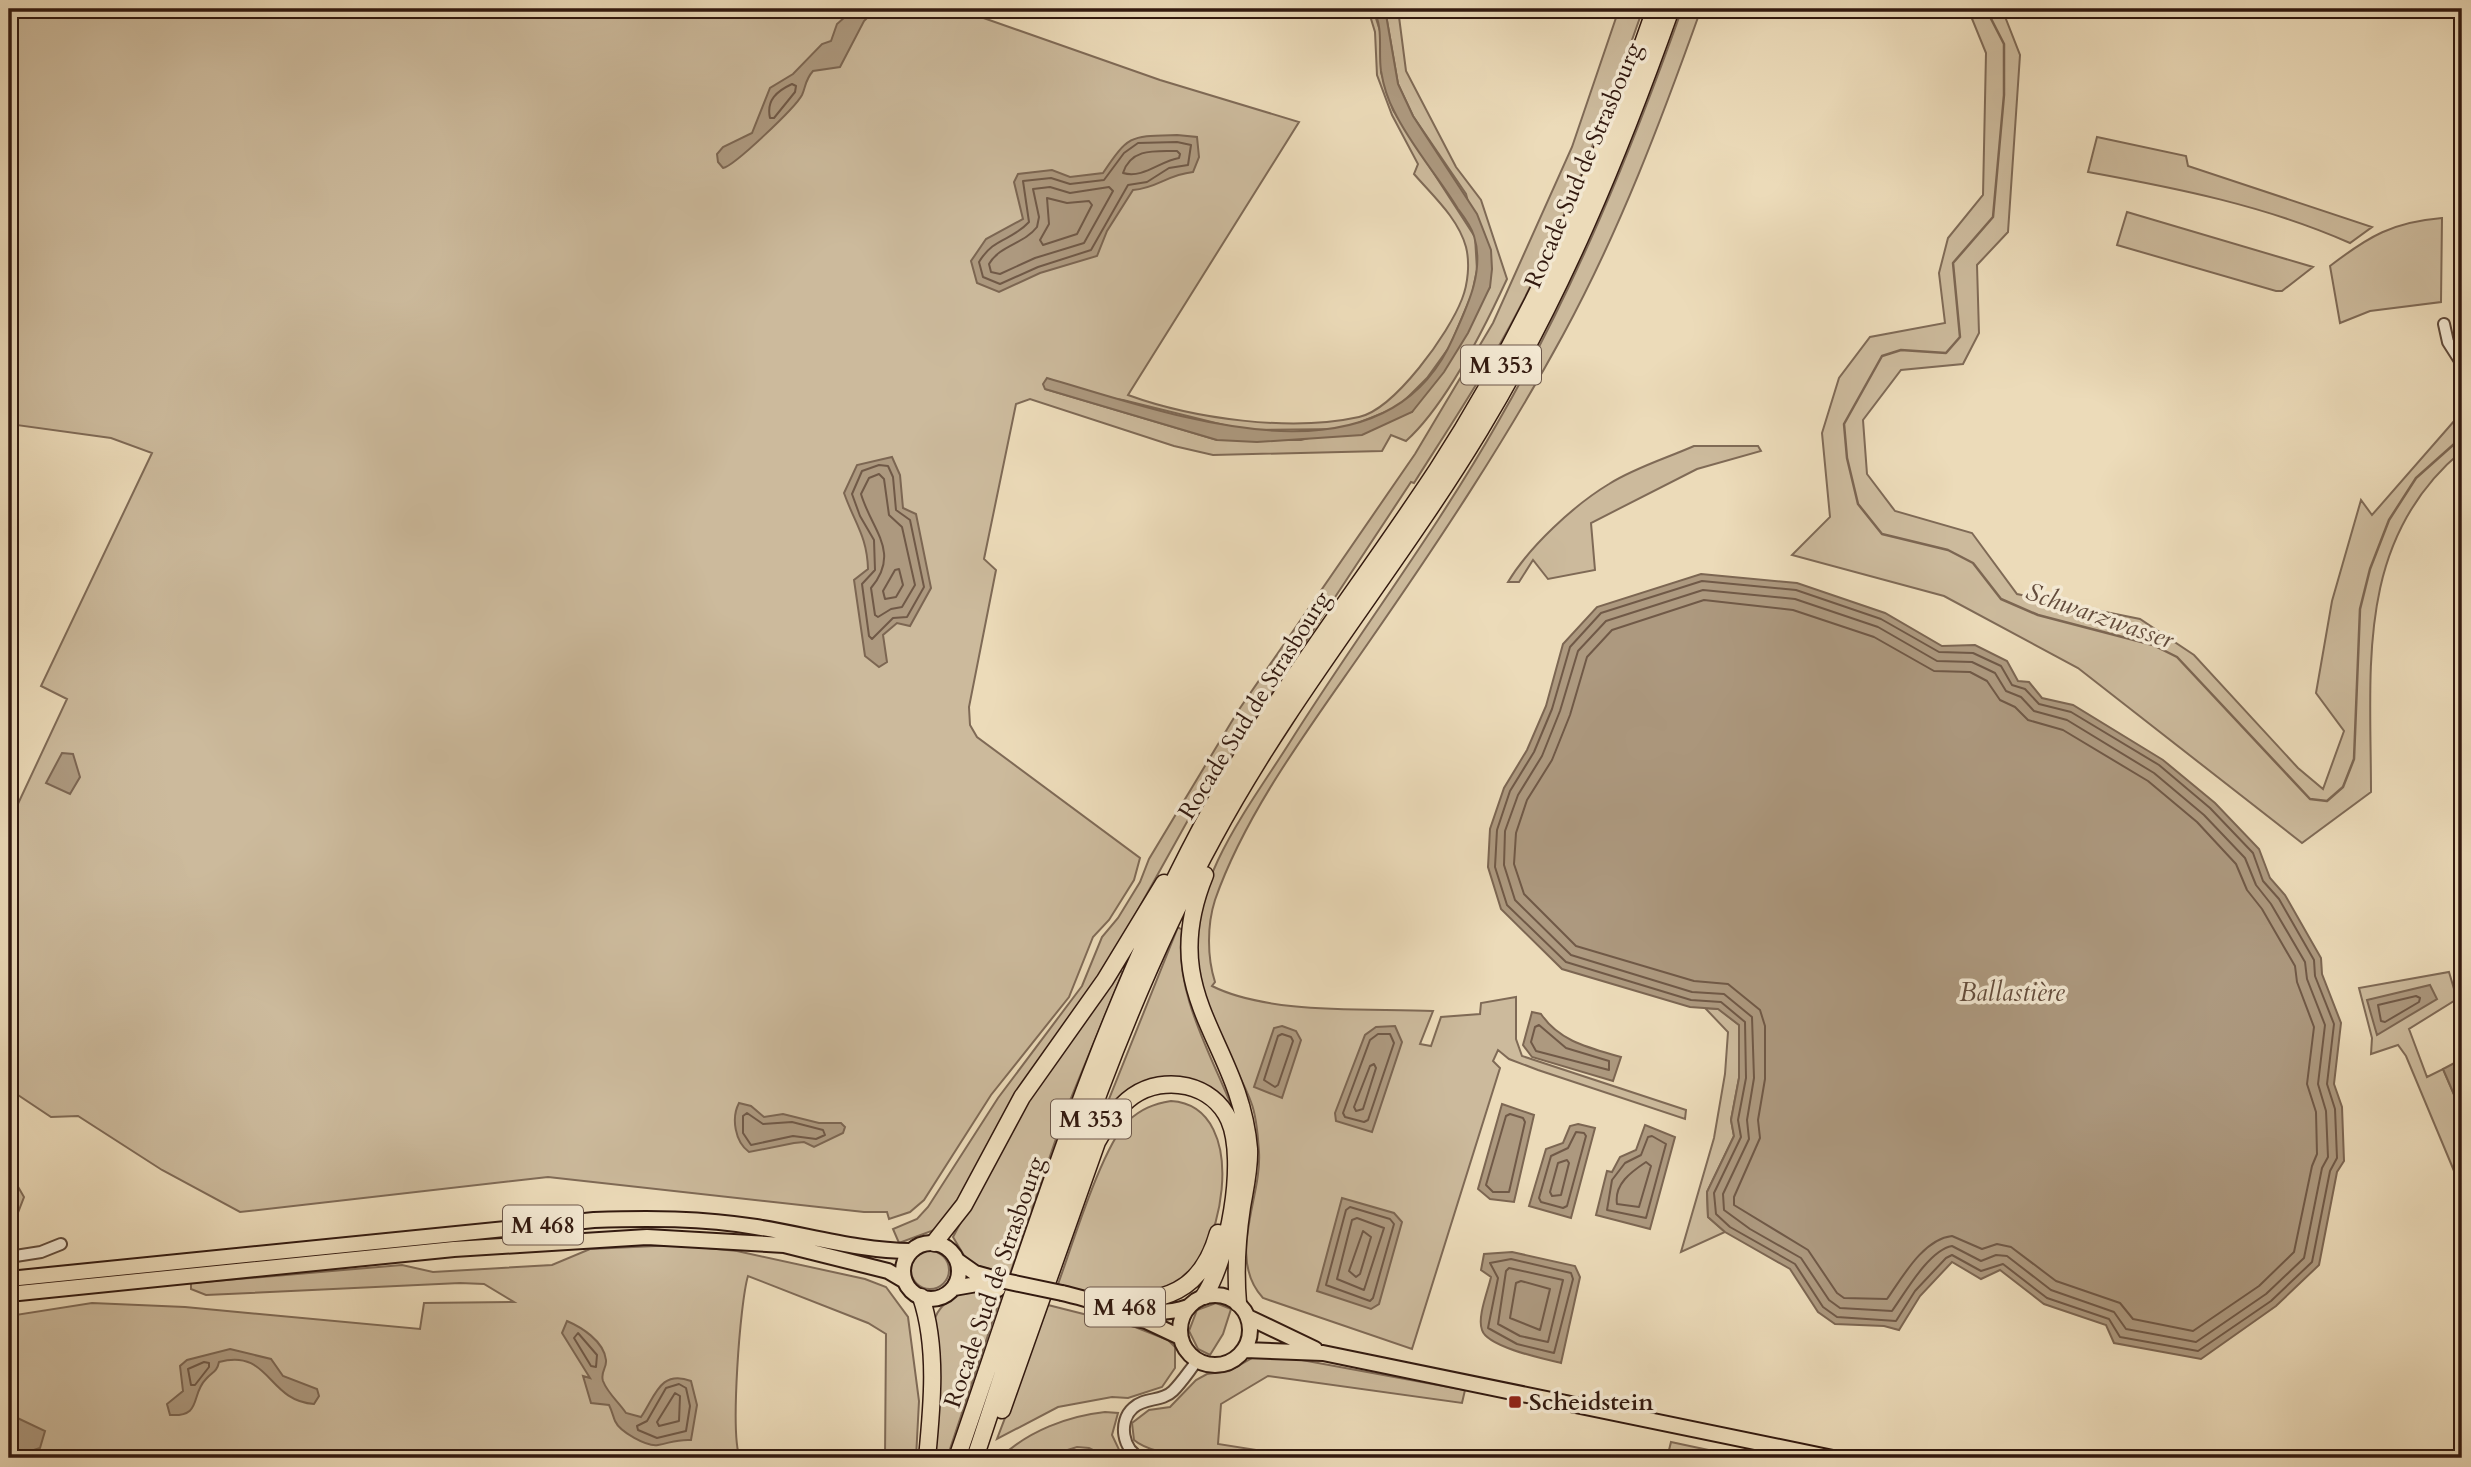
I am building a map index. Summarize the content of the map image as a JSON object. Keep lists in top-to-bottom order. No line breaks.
{"streets":{"highway":["Rocade Sud de Strasbourg","M 353"],"main road":["M 468"]},"water":["Schwarzwasser","Ballastière"],"places":{"transit":["Scheidstein"]}}
